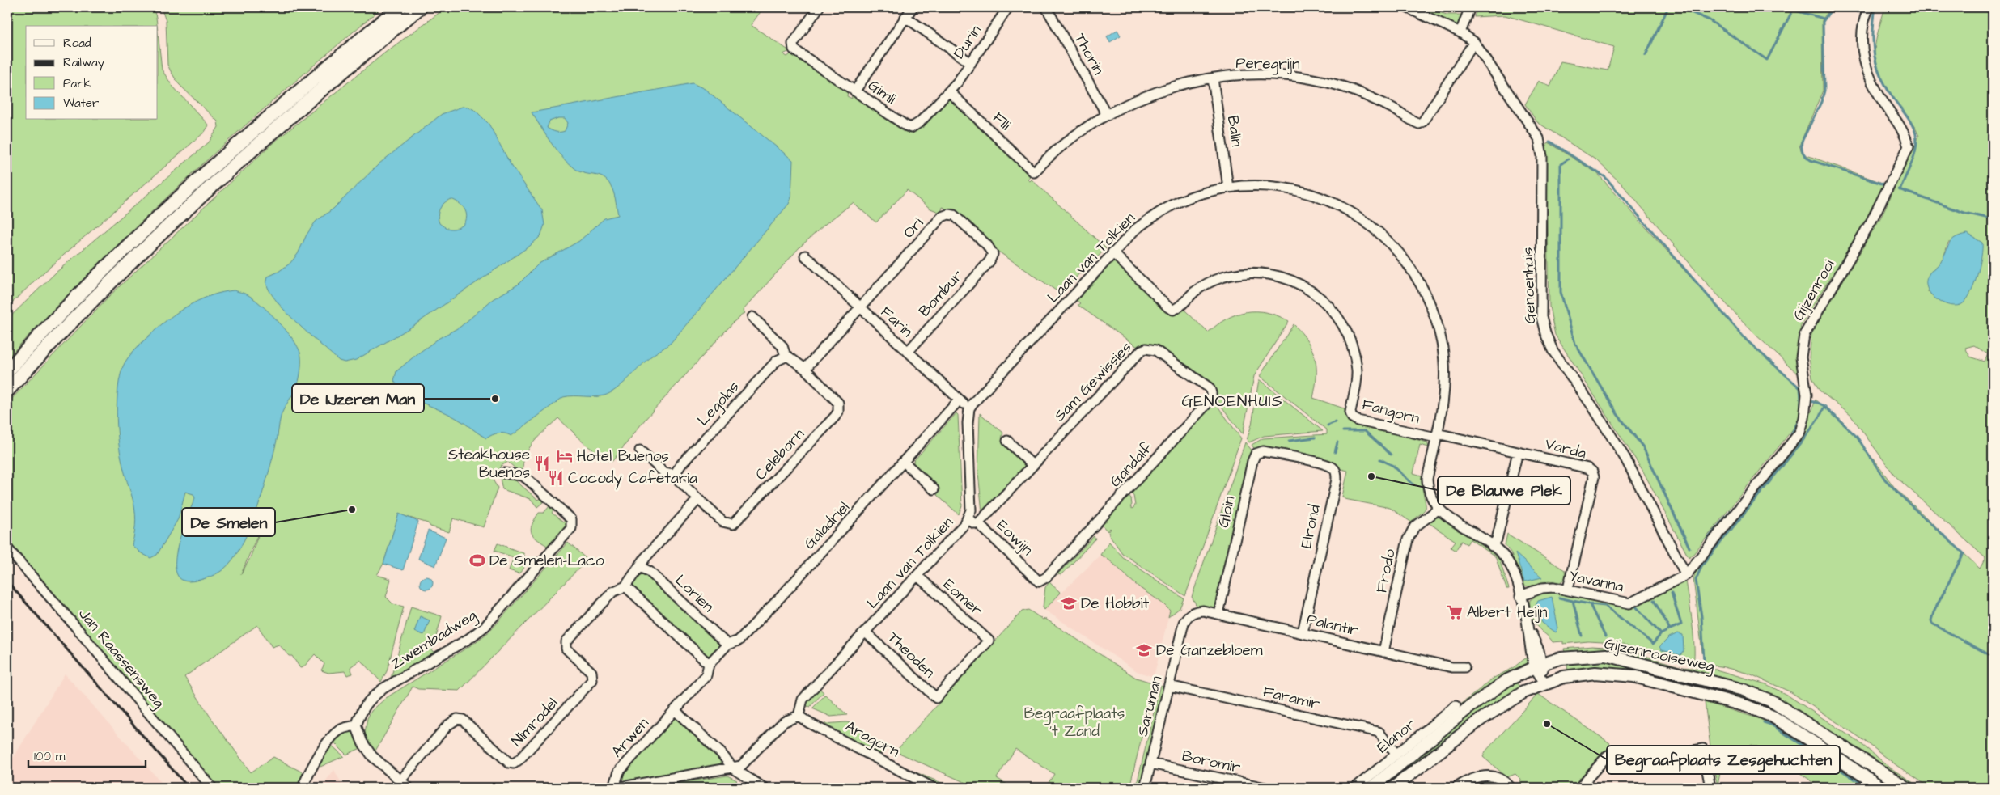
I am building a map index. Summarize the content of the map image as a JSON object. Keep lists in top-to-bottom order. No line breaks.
{"streets":{"main road":["Gijzenrooiseweg"],"street":["Durin","Thorin","Peregrijn","Gimli","Fili","Balin","Ori","Laan van Tolkien","Genoenhuis","Gijzenrooi","Bombur","Farin","Sam Gewissies","Legolas","Fangorn","Varda","Celeborn","Gandalf","Gloin","Galadriel","Elrond","Eowijn","Frodo","Yavanna","Lorien","Eomer","Palantir","Zwembadweg","Theoden","Jan Raassensweg","Faramir","Saruman","Nimrodel","Elanor","Arwen","Aragorn","Boromir"]},"crossings":[["Durin","Gimli"],["Durin","Fili"],["Thorin","Peregrijn"],["Peregrijn","Fili"],["Peregrijn","Balin"],["Peregrijn","Genoenhuis"],["Gimli","Fili"],["Balin","Laan van Tolkien"],["Ori","Bombur"],["Ori","Farin"],["Laan van Tolkien","Farin"],["Laan van Tolkien","Fangorn"],["Laan van Tolkien","Varda"],["Laan van Tolkien","Eowijn"],["Laan van Tolkien","Frodo"],["Laan van Tolkien","Eomer"],["Laan van Tolkien","Theoden"],["Laan van Tolkien","Aragorn"],["Genoenhuis","Gijzenrooi"],["Genoenhuis","Yavanna"],["Gijzenrooi","Yavanna"],["Bombur","Farin"],["Farin","Galadriel"],["Sam Gewissies","Gandalf"],["Sam Gewissies","Eowijn"],["Fangorn","Varda"],["Varda","Yavanna"],["Gandalf","Eowijn"],["Gloin","Elrond"],["Gloin","Palantir"],["Galadriel","Lorien"],["Galadriel","Arwen"],["Elrond","Palantir"],["Frodo","Palantir"],["Eomer","Theoden"],["Palantir","Saruman"],["Faramir","Saruman"],["Faramir","Elanor"],["Saruman","Boromir"]],"districts":["GENOENHUIS"],"parks":["Begraafplaats 't Zand"],"places":{"other":["De IJzeren Man","De Blauwe Plek","De Smelen","Begraafplaats Zesgehuchten"],"hotel":["Hotel Buenos"],"restaurant":["Steakhouse Buenos","Cocody Cafetaria"],"sports":["De Smelen-Laco"],"school or university":["De Hobbit","De Ganzebloem"],"supermarket":["Albert Heijn"]},"legend":["Road","Railway","Park","Water"],"scale_bar":"100 m"}
